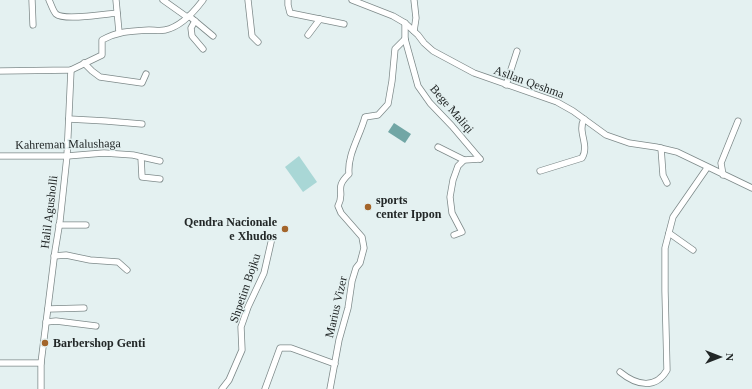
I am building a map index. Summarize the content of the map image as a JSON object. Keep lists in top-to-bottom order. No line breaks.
{"streets":{"street":["Asllan Qeshma","Bege Maliqi","Kahreman Malushaga","Halil Agusholli","Shpetim Bojku","Marius Vizer"]},"crossings":[["Asllan Qeshma","Bege Maliqi"],["Bege Maliqi","Marius Vizer"],["Kahreman Malushaga","Halil Agusholli"]],"places":["sports center Ippon","Qendra Nacionale e Xhudos","Barbershop Genti"],"north":"right"}
